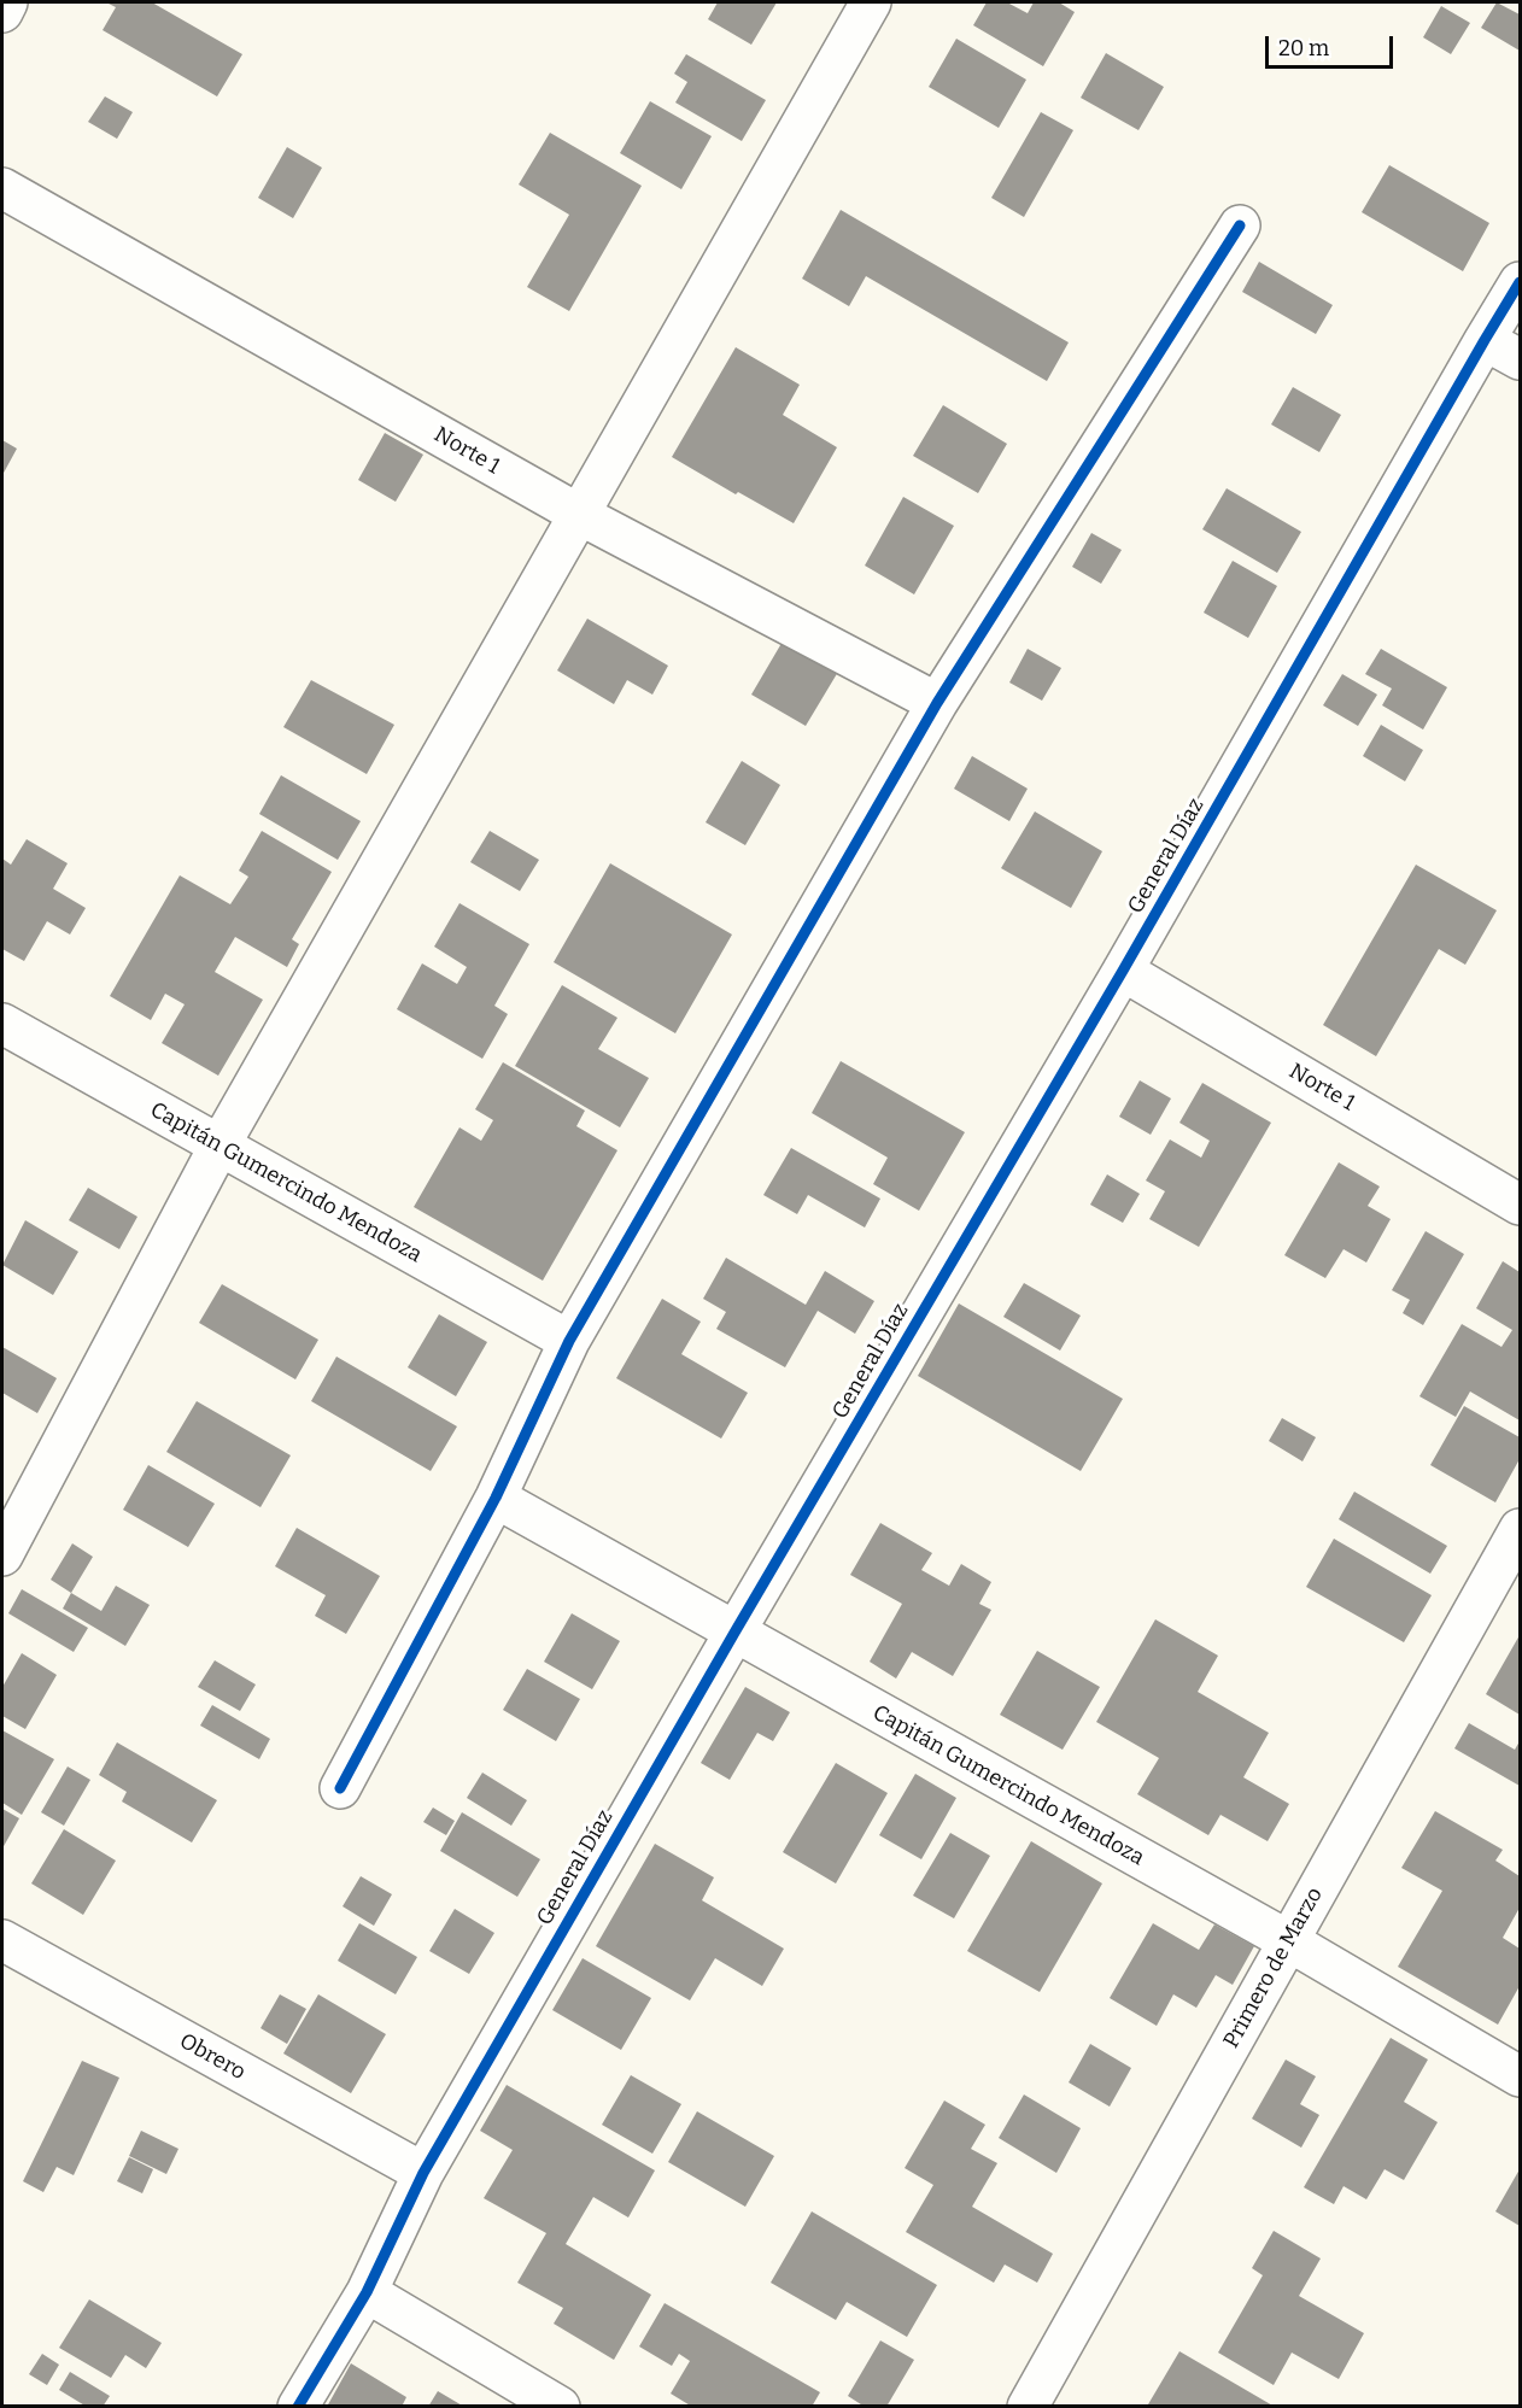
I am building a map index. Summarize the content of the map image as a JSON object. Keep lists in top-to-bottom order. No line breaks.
{"streets":{"street":["Norte 1","General Díaz","Capitán Gumercindo Mendoza","Primero de Marzo","Obrero"]},"crossings":[["Norte 1","General Díaz"],["General Díaz","Capitán Gumercindo Mendoza"],["General Díaz","Obrero"],["Capitán Gumercindo Mendoza","Primero de Marzo"]],"scale_bar":"20 m"}
